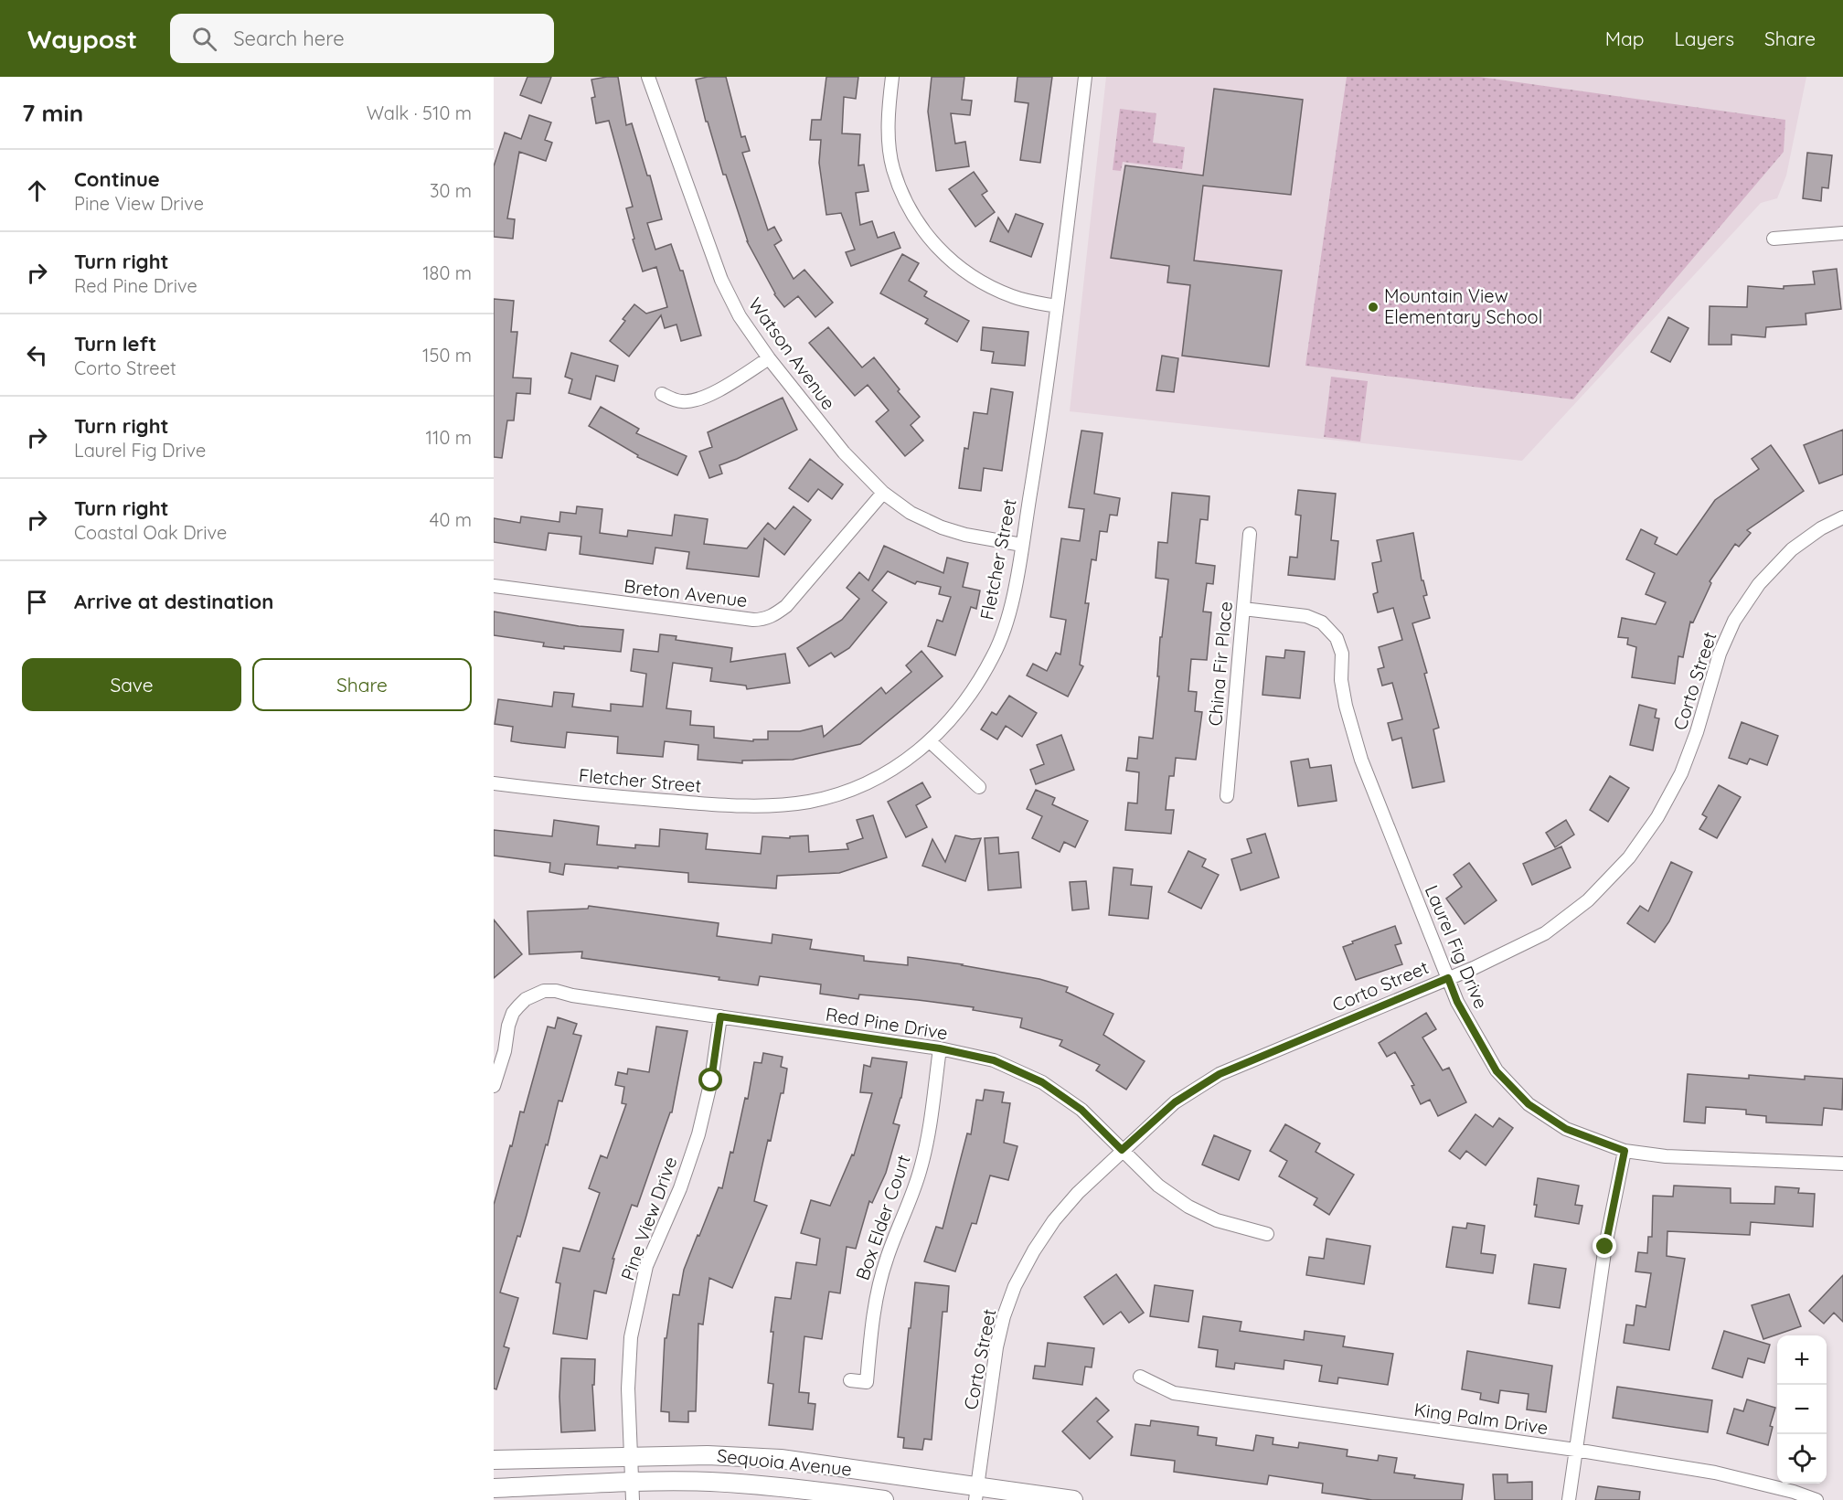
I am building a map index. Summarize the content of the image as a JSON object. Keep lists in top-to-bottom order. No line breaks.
{"streets":{"main road":["Sequoia Avenue"],"street":["Watson Avenue","Fletcher Street","Breton Avenue","China Fir Place","Corto Street","Laurel Fig Drive","Red Pine Drive","Box Elder Court","Pine View Drive","King Palm Drive"]},"crossings":[["Watson Avenue","Fletcher Street"],["Watson Avenue","Breton Avenue"],["China Fir Place","Laurel Fig Drive"],["Corto Street","Laurel Fig Drive"],["Corto Street","Red Pine Drive"],["Corto Street","Sequoia Avenue"],["Red Pine Drive","Box Elder Court"],["Red Pine Drive","Pine View Drive"],["Pine View Drive","Sequoia Avenue"]],"places":["Mountain View Elementary School"],"page":{"header":"Waypost","search":"Search here","nav":["Map","Layers","Share"],"heading":["7 min","Walk · 510 m"],"list":[["Continue","Pine View Drive","30 m"],["Turn right","Red Pine Drive","180 m"],["Turn left","Corto Street","150 m"],["Turn right","Laurel Fig Drive","110 m"],["Turn right","Coastal Oak Drive","40 m"],"Arrive at destination"],"buttons":["Save","Share"],"map_buttons":["+","−"]}}
